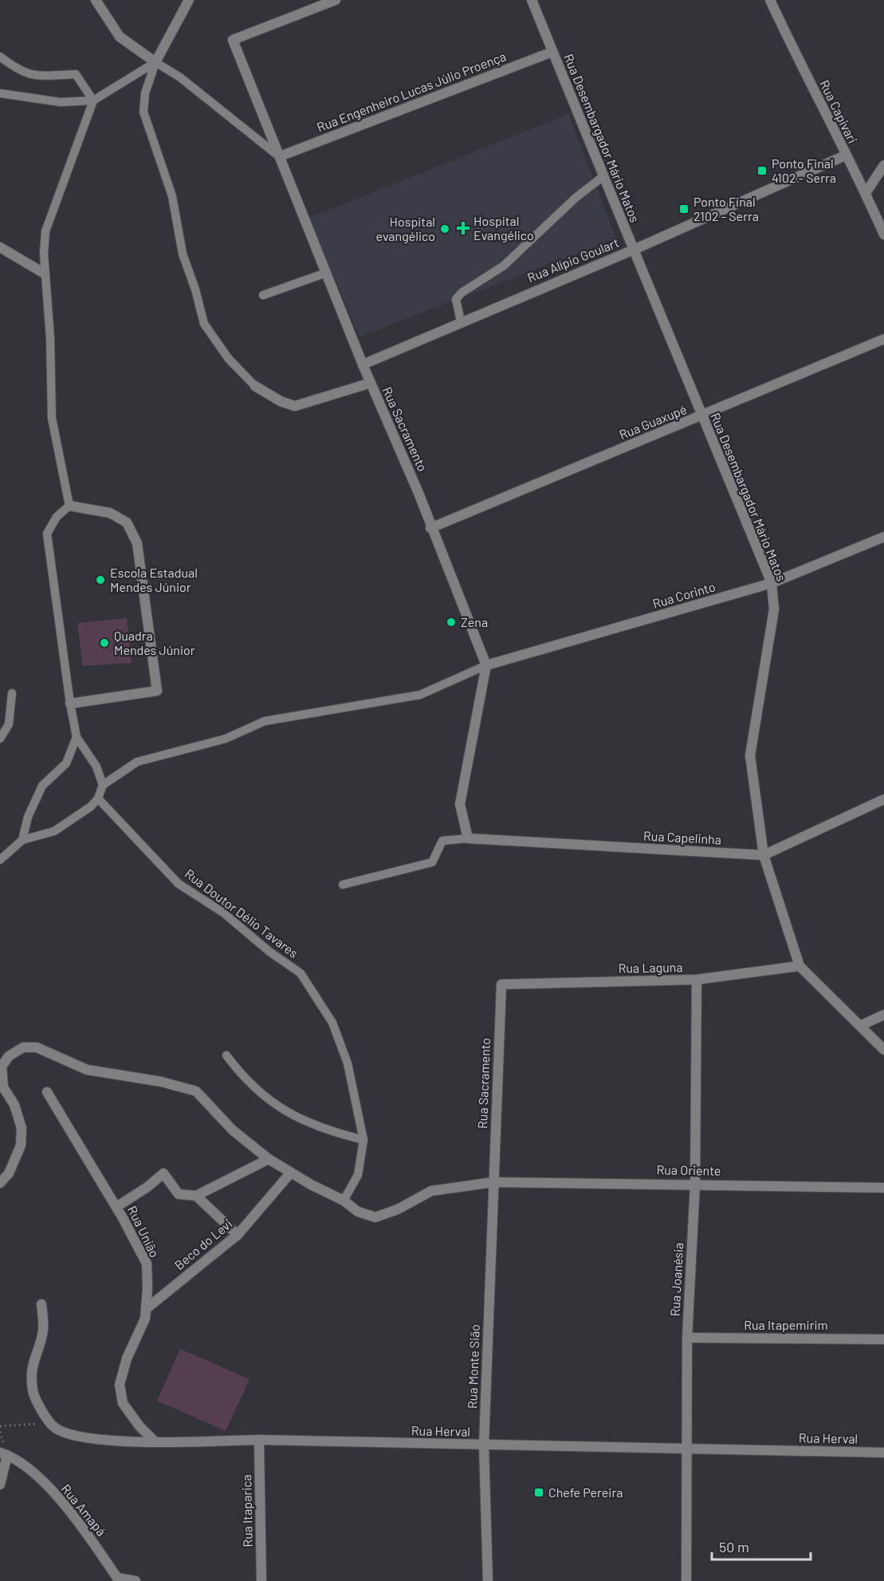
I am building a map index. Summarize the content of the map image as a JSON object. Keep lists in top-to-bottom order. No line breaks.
{"streets":{"street":["Rua Engenheiro Lucas Júlio Proença","Rua Capivari","Rua Desembargador Mário Matos","Rua Alípio Goulart","Rua Guaxupé","Rua Sacramento","Rua Corinto","Rua Capelinha","Rua Laguna","Rua Oriente","Rua União","Beco do Levi","Rua Joanésia","Rua Itapemirim","Rua Monte Sião","Rua Herval","Rua Amapá","Rua Itaparica"],"lane":["Rua Doutor Délio Tavares"]},"crossings":[["Rua Engenheiro Lucas Júlio Proença","Rua Desembargador Mário Matos"],["Rua Engenheiro Lucas Júlio Proença","Rua Sacramento"],["Rua Capivari","Rua Alípio Goulart"],["Rua Desembargador Mário Matos","Rua Alípio Goulart"],["Rua Desembargador Mário Matos","Rua Guaxupé"],["Rua Desembargador Mário Matos","Rua Corinto"],["Rua Desembargador Mário Matos","Rua Capelinha"],["Rua Desembargador Mário Matos","Rua Laguna"],["Rua Alípio Goulart","Rua Sacramento"],["Rua Guaxupé","Rua Sacramento"],["Rua Sacramento","Rua Corinto"],["Rua Sacramento","Rua Laguna"],["Rua Sacramento","Rua Oriente"],["Rua Sacramento","Rua Monte Sião"],["Rua Doutor Délio Tavares","Rua Oriente"],["Rua Laguna","Rua Joanésia"],["Rua Oriente","Rua Joanésia"],["Rua Oriente","Rua Monte Sião"],["Rua União","Beco do Levi"],["Rua União","Rua Herval"],["Rua Joanésia","Rua Itapemirim"],["Rua Joanésia","Rua Herval"],["Rua Monte Sião","Rua Herval"],["Rua Herval","Rua Itaparica"]],"places":{"transit":["Ponto Final 4102 - Serra","Ponto Final 2102 - Serra","Chefe Pereira"],"health":["Hospital Evangélico"],"other":["Hospital evangélico","Escola Estadual Mendes Júnior","Zena","Quadra Mendes Júnior"]},"scale_bar":"50 m"}
